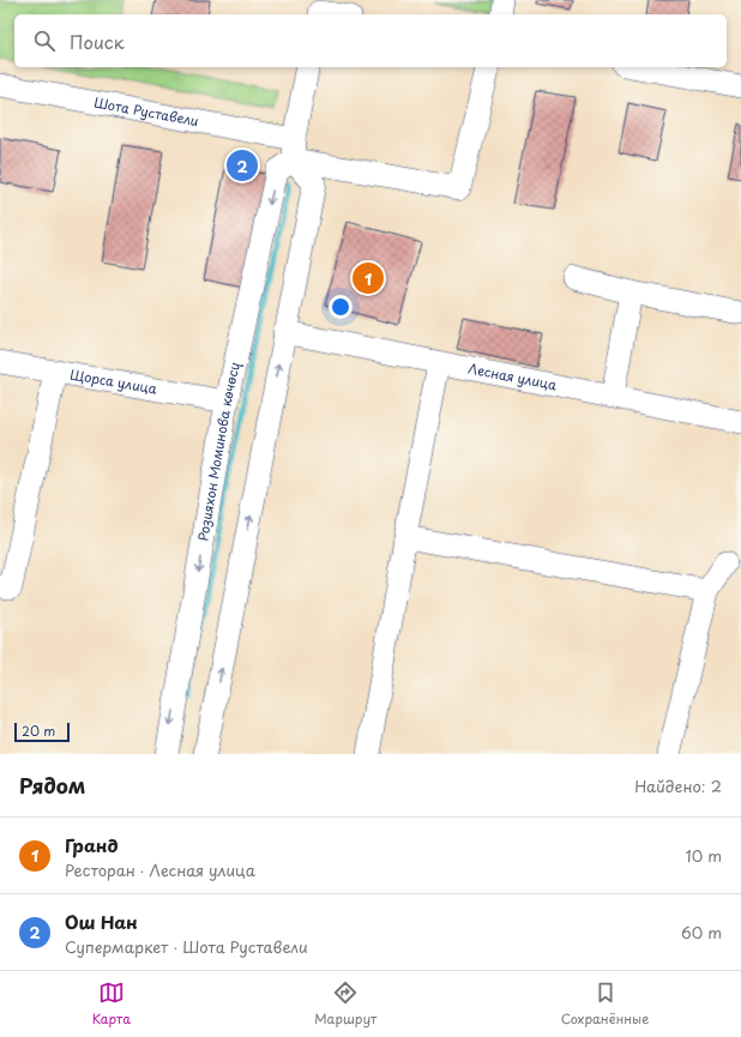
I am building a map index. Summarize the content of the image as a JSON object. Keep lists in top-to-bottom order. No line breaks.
{"streets":{"street":["Шота Руставели","Лесная улица","Щорса улица","Розияхон Моминова көчөсү"]},"crossings":[["Шота Руставели","Розияхон Моминова көчөсү"],["Щорса улица","Розияхон Моминова көчөсү"]],"scale_bar":"20 m","page":{"search":"Поиск","pins":["2","1"],"scale":"20 m","heading":["Рядом","Найдено: 2"],"list":[{"mark":"1","name":"Гранд","note":"Ресторан · Лесная улица","value":"10 m"},{"mark":"2","name":"Ош Нан","note":"Супермаркет · Шота Руставели","value":"60 m"}],"nav":["Карта","Маршрут","Сохранённые"]}}
